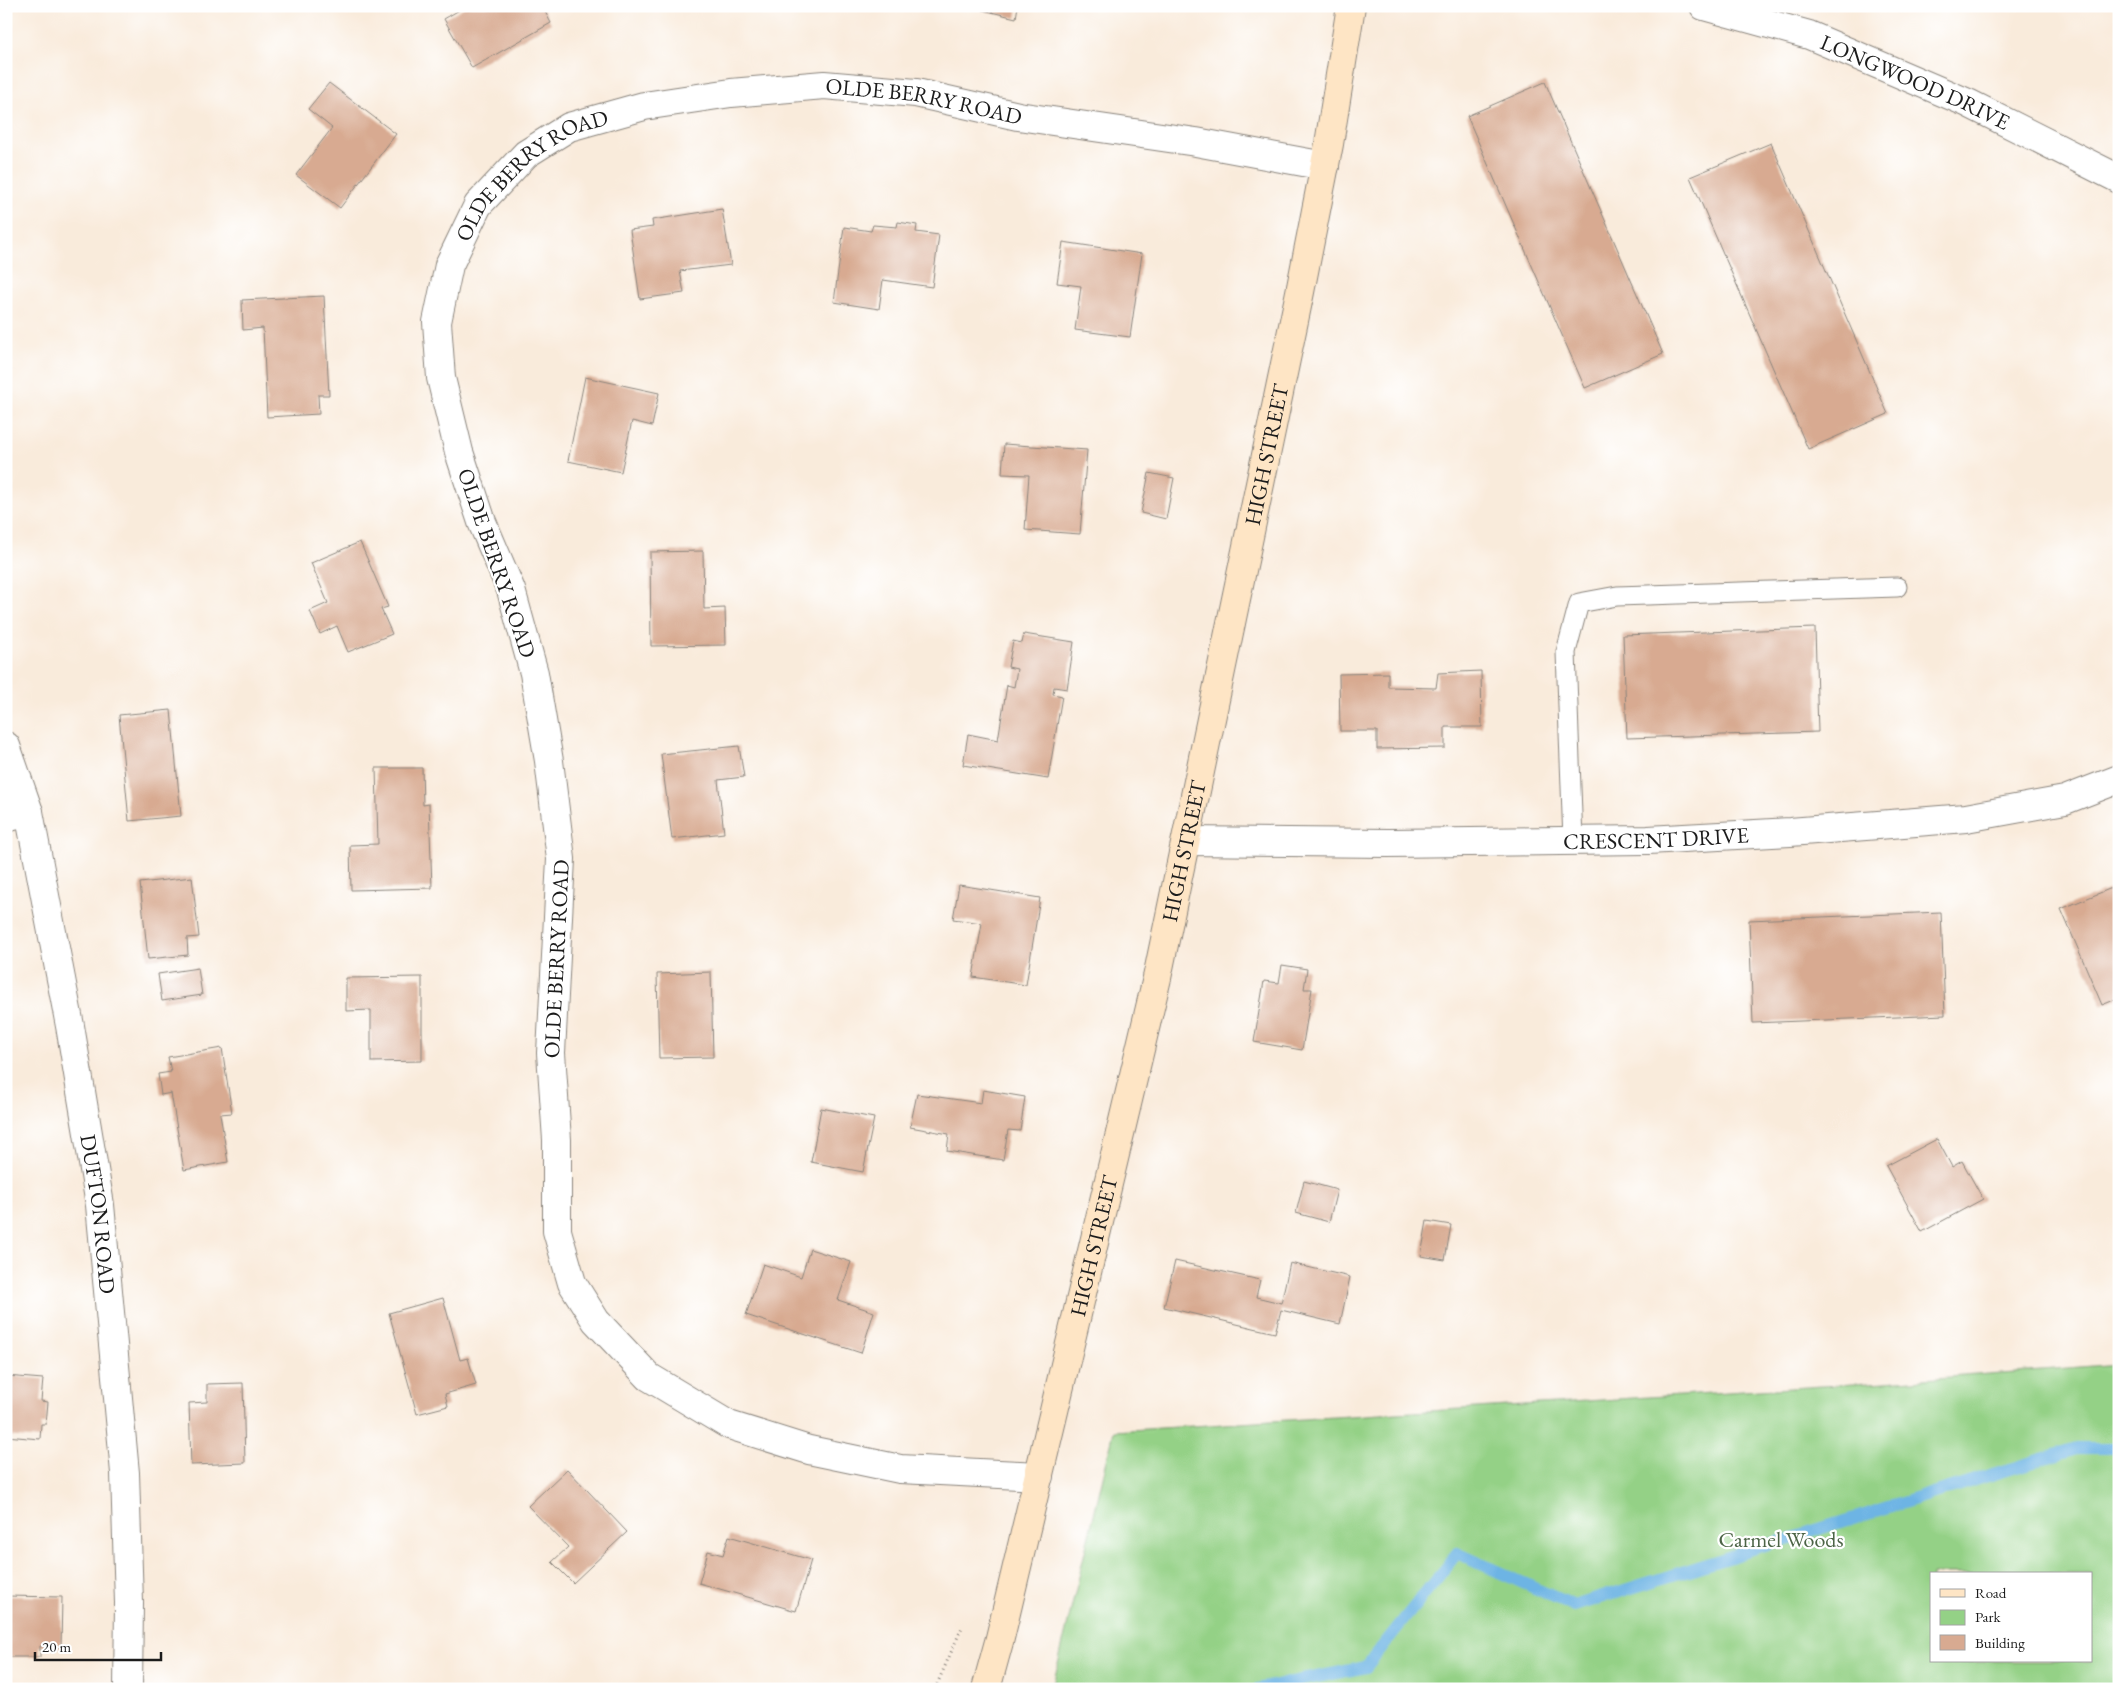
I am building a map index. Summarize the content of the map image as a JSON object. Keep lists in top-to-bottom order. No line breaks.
{"streets":{"main road":["HIGH STREET"],"street":["LONGWOOD DRIVE","OLDE BERRY ROAD","CRESCENT DRIVE","DUFTON ROAD"]},"crossings":[["OLDE BERRY ROAD","HIGH STREET"],["HIGH STREET","CRESCENT DRIVE"]],"parks":["Carmel Woods"],"legend":["Road","Park","Building"],"scale_bar":"20 m"}
